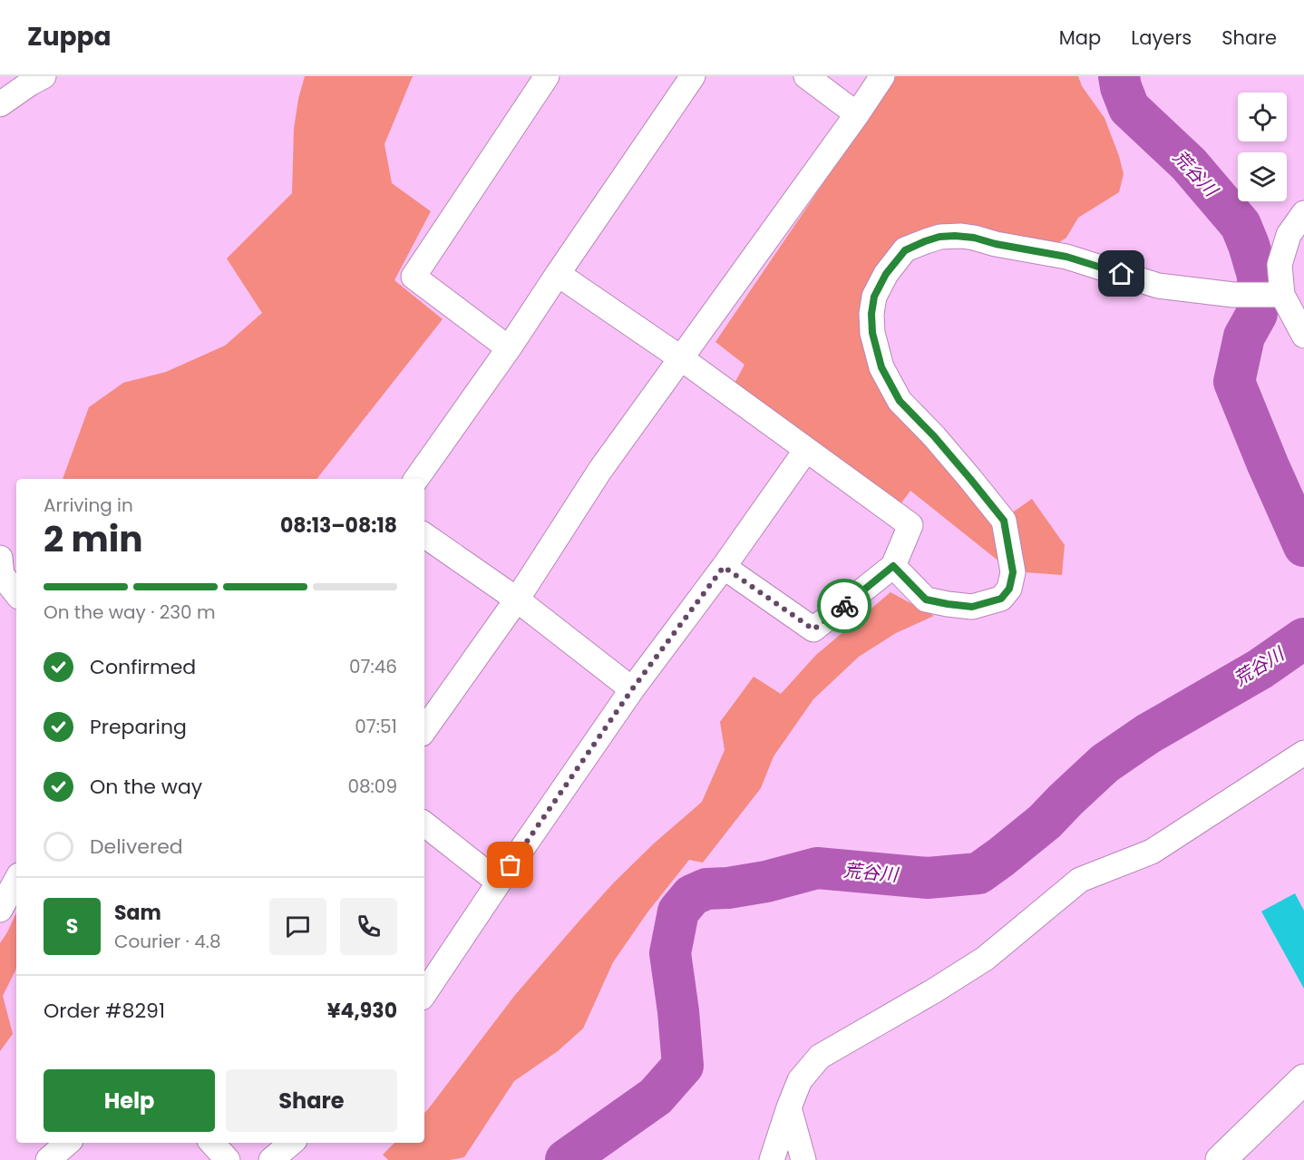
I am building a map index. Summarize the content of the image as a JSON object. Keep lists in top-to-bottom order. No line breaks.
{"water":["荒谷川"],"page":{"header":"Zuppa","nav":["Map","Layers","Share"],"heading":["2 min","Arriving in","08:13–08:18"],"panel":["Sam","Courier · 4.8","Order #8291","¥4,930"],"bar":"On the way · 230 m","list":[["Confirmed","07:46"],["Preparing","07:51"],["On the way","08:09"],"Delivered"],"round":"S","buttons":["Help","Share"]}}
